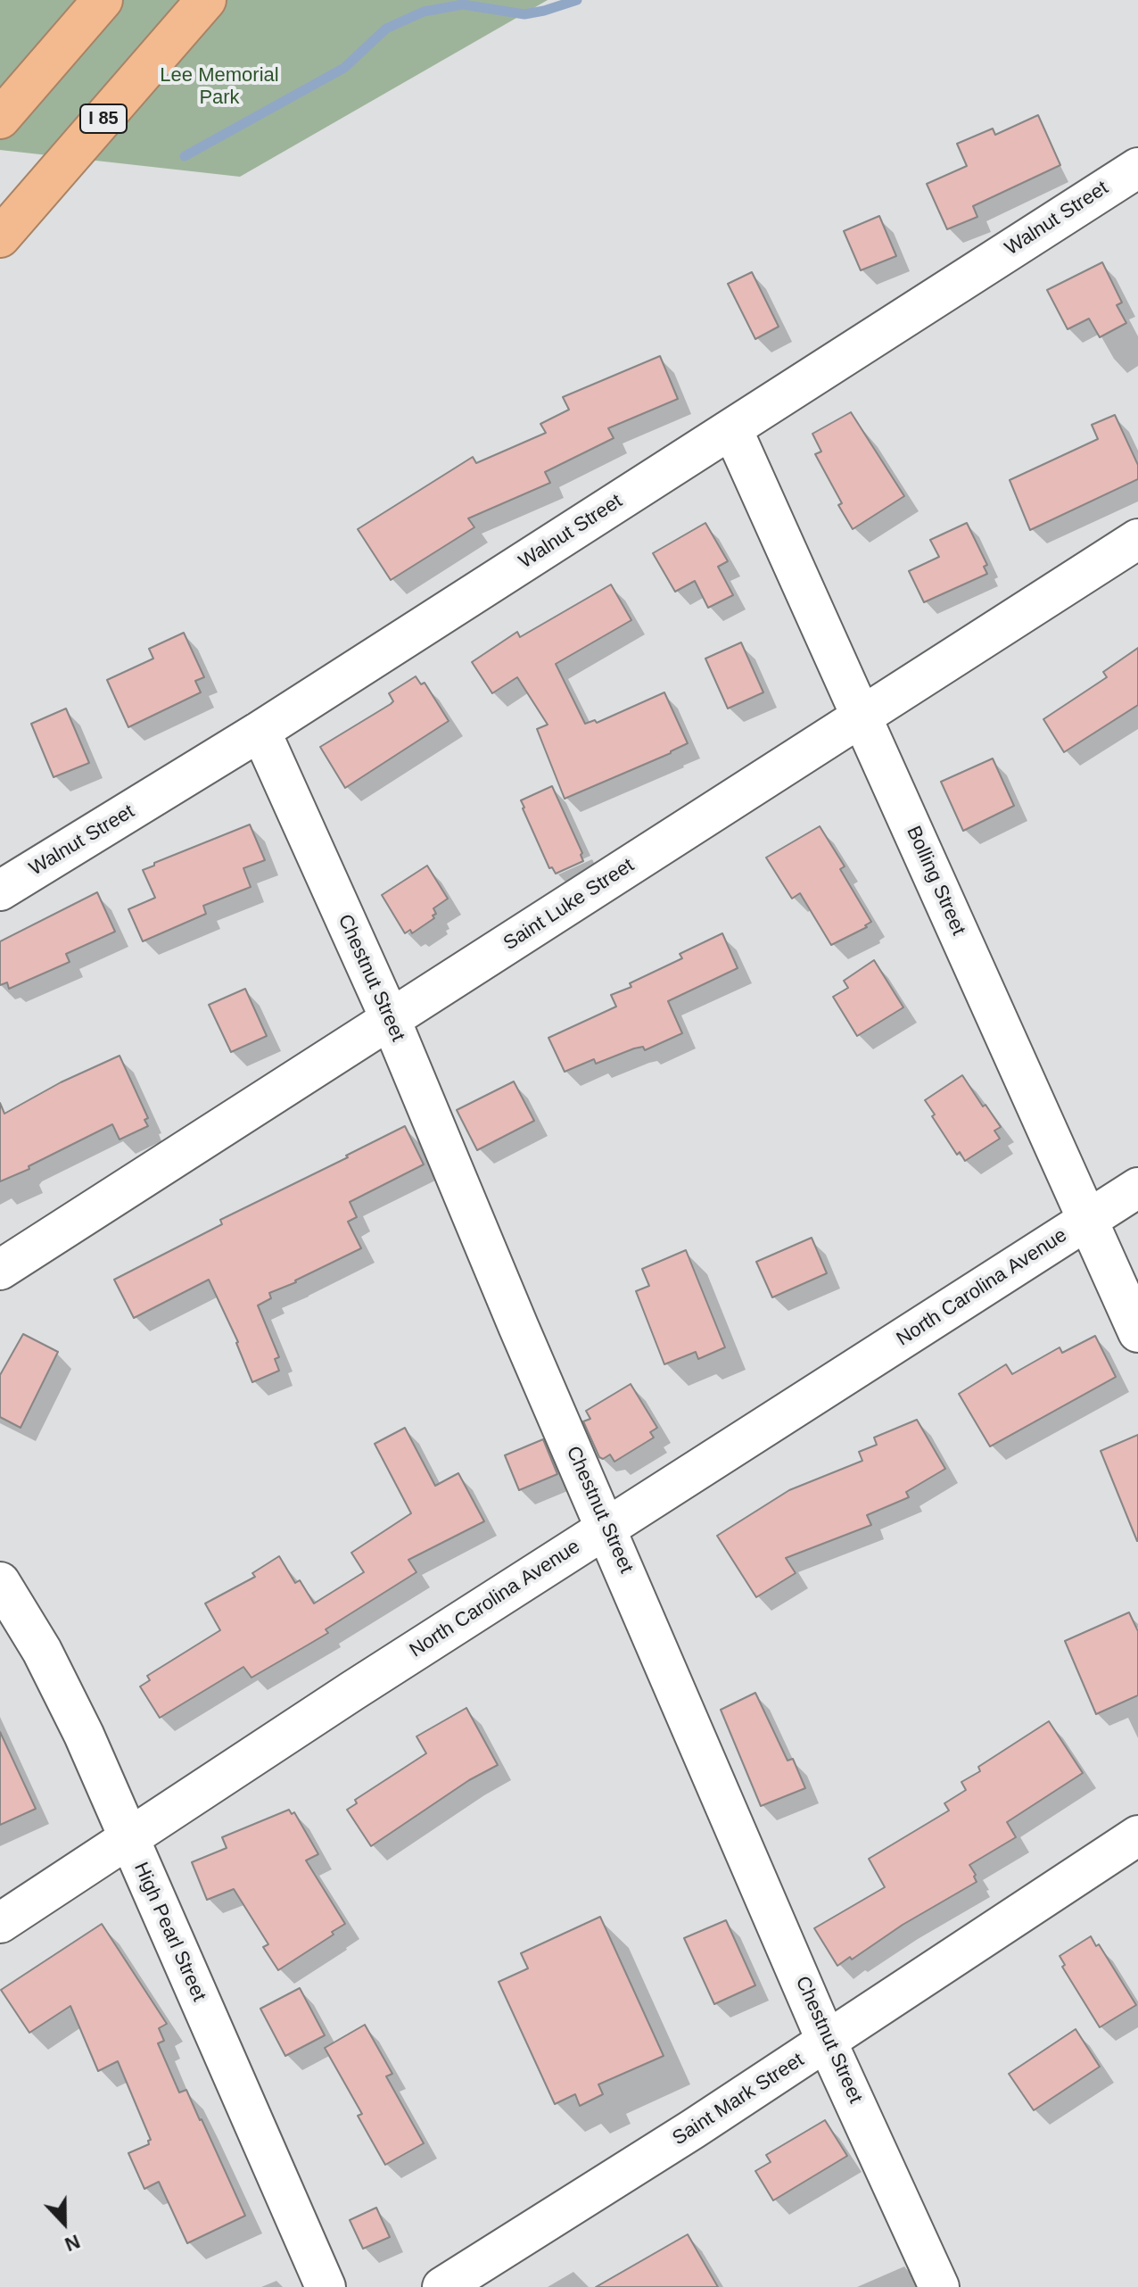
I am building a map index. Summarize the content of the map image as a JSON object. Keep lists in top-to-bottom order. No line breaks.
{"streets":{"highway":["I 85"],"street":["Walnut Street","Bolling Street","Saint Luke Street","Chestnut Street","North Carolina Avenue","High Pearl Street","Saint Mark Street"]},"crossings":[["Walnut Street","Bolling Street"],["Walnut Street","Chestnut Street"],["Bolling Street","Saint Luke Street"],["Bolling Street","North Carolina Avenue"],["Saint Luke Street","Chestnut Street"],["Chestnut Street","North Carolina Avenue"],["Chestnut Street","Saint Mark Street"],["North Carolina Avenue","High Pearl Street"]],"parks":["Lee Memorial Park"],"north":"bottom"}
